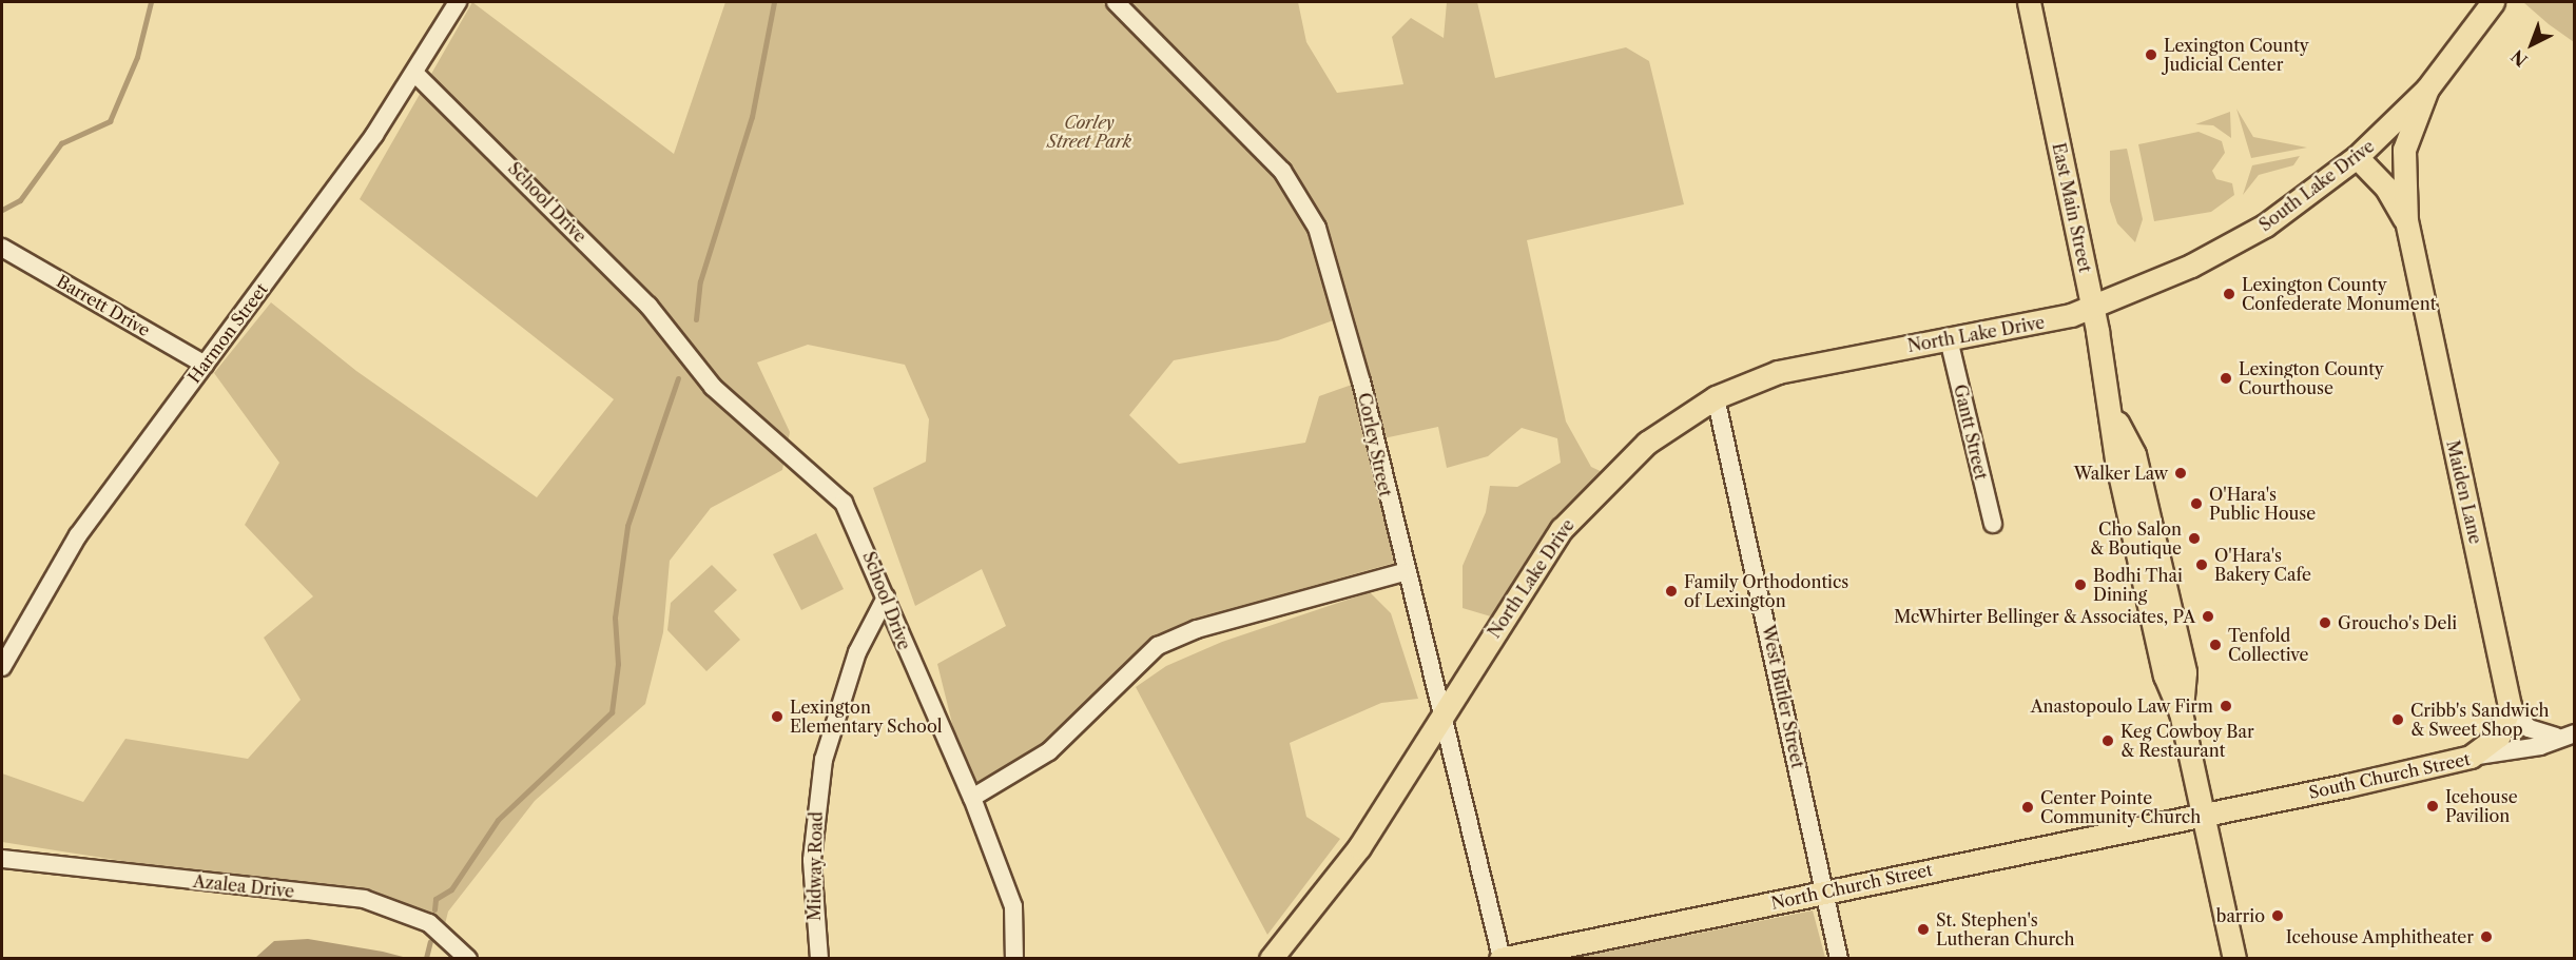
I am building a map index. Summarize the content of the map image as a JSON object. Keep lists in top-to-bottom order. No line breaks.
{"streets":{"main road":["South Lake Drive","East Main Street","North Lake Drive","Maiden Lane","South Church Street","North Church Street"],"street":["School Drive","Barrett Drive","Harmon Street","Gantt Street","Corley Street","West Butler Street","Midway Road","Azalea Drive"]},"crossings":[["South Lake Drive","East Main Street"],["South Lake Drive","North Lake Drive"],["South Lake Drive","Maiden Lane"],["School Drive","Harmon Street"],["School Drive","Midway Road"],["East Main Street","North Lake Drive"],["East Main Street","South Church Street"],["East Main Street","North Church Street"],["Barrett Drive","Harmon Street"],["North Lake Drive","Gantt Street"],["North Lake Drive","Corley Street"],["North Lake Drive","West Butler Street"],["Corley Street","North Church Street"],["West Butler Street","North Church Street"],["South Church Street","North Church Street"]],"parks":["Corley Street Park"],"places":["Lexington County Judicial Center","Lexington County Confederate Monument","Lexington County Courthouse","Walker Law","O'Hara's Public House","Cho Salon & Boutique","O'Hara's Bakery Cafe","Bodhi Thai Dining","Family Orthodontics of Lexington","McWhirter Bellinger & Associates, PA","Groucho's Deli","Tenfold Collective","Anastopoulo Law Firm","Lexington Elementary School","Cribb's Sandwich & Sweet Shop","Keg Cowboy Bar & Restaurant","Icehouse Pavilion","Center Pointe Community Church","barrio","St. Stephen's Lutheran Church","Icehouse Amphitheater"],"north":"bottom left"}
